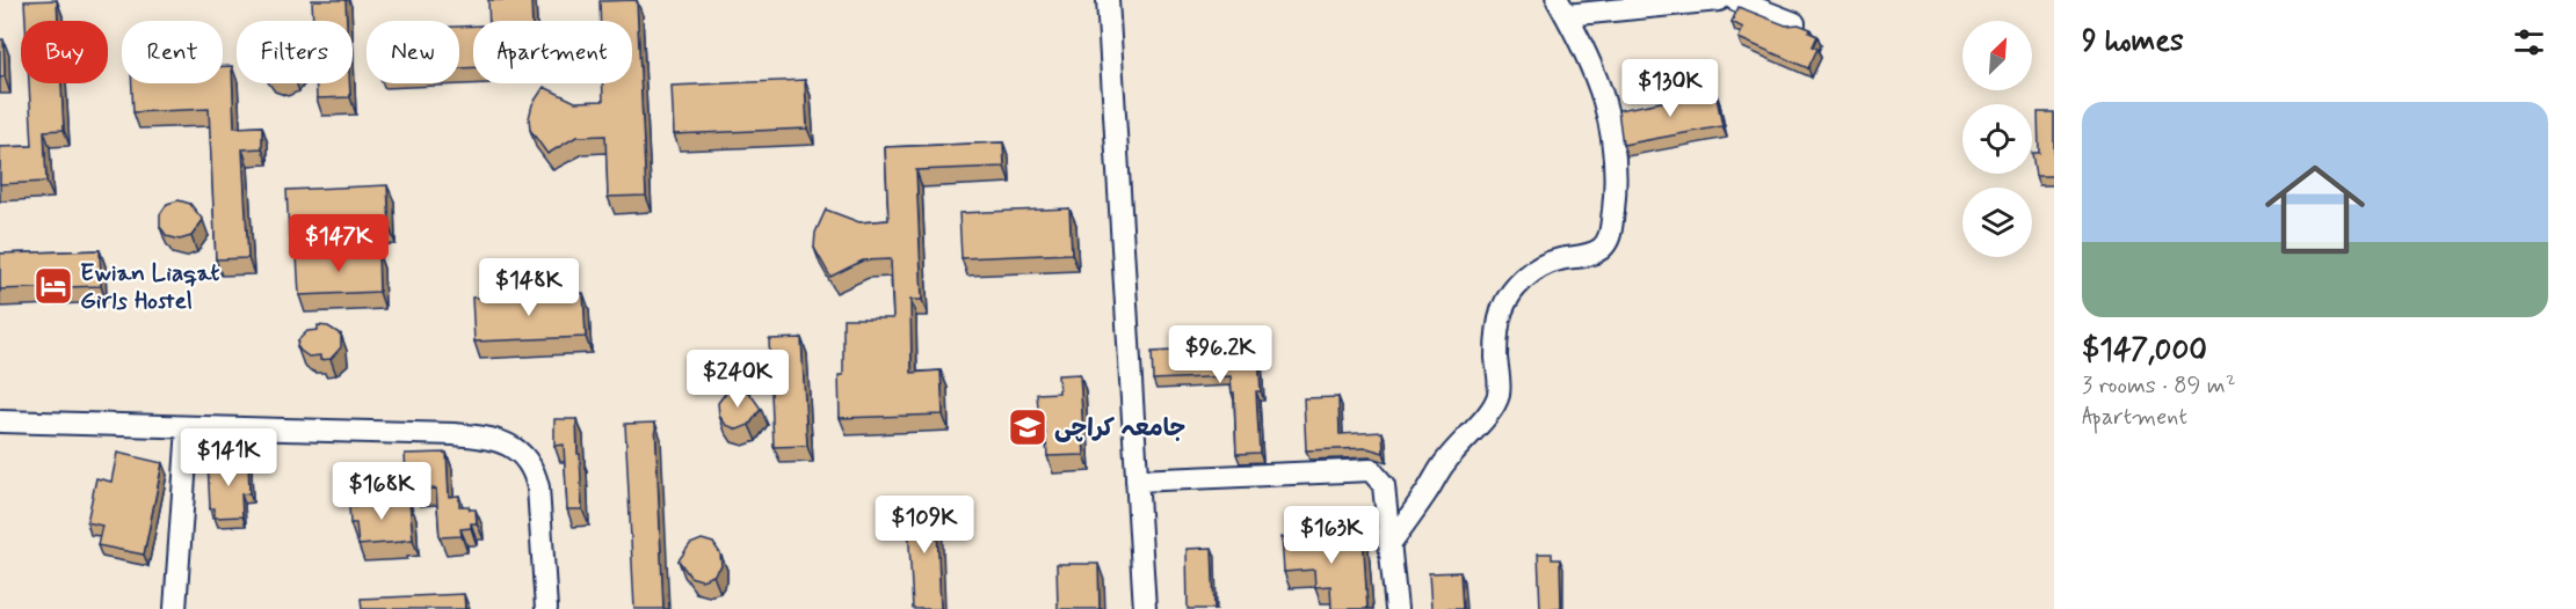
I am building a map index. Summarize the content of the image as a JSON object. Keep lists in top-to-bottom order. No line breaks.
{"places":{"hotel":["Ewian Liaqat Girls Hostel"],"school or university":["جامعہ کراچی"]},"north":"top right","page":{"heading":"9 homes","chip":["Buy","Rent","Filters","New","Apartment"],"price":["$130K","$147K","$148K","$96.2K","$240K","$141K","$168K","$109K","$163K"],"list":[{"name":"$147,000","note":"3 rooms · 89 m² · Apartment"}]}}
